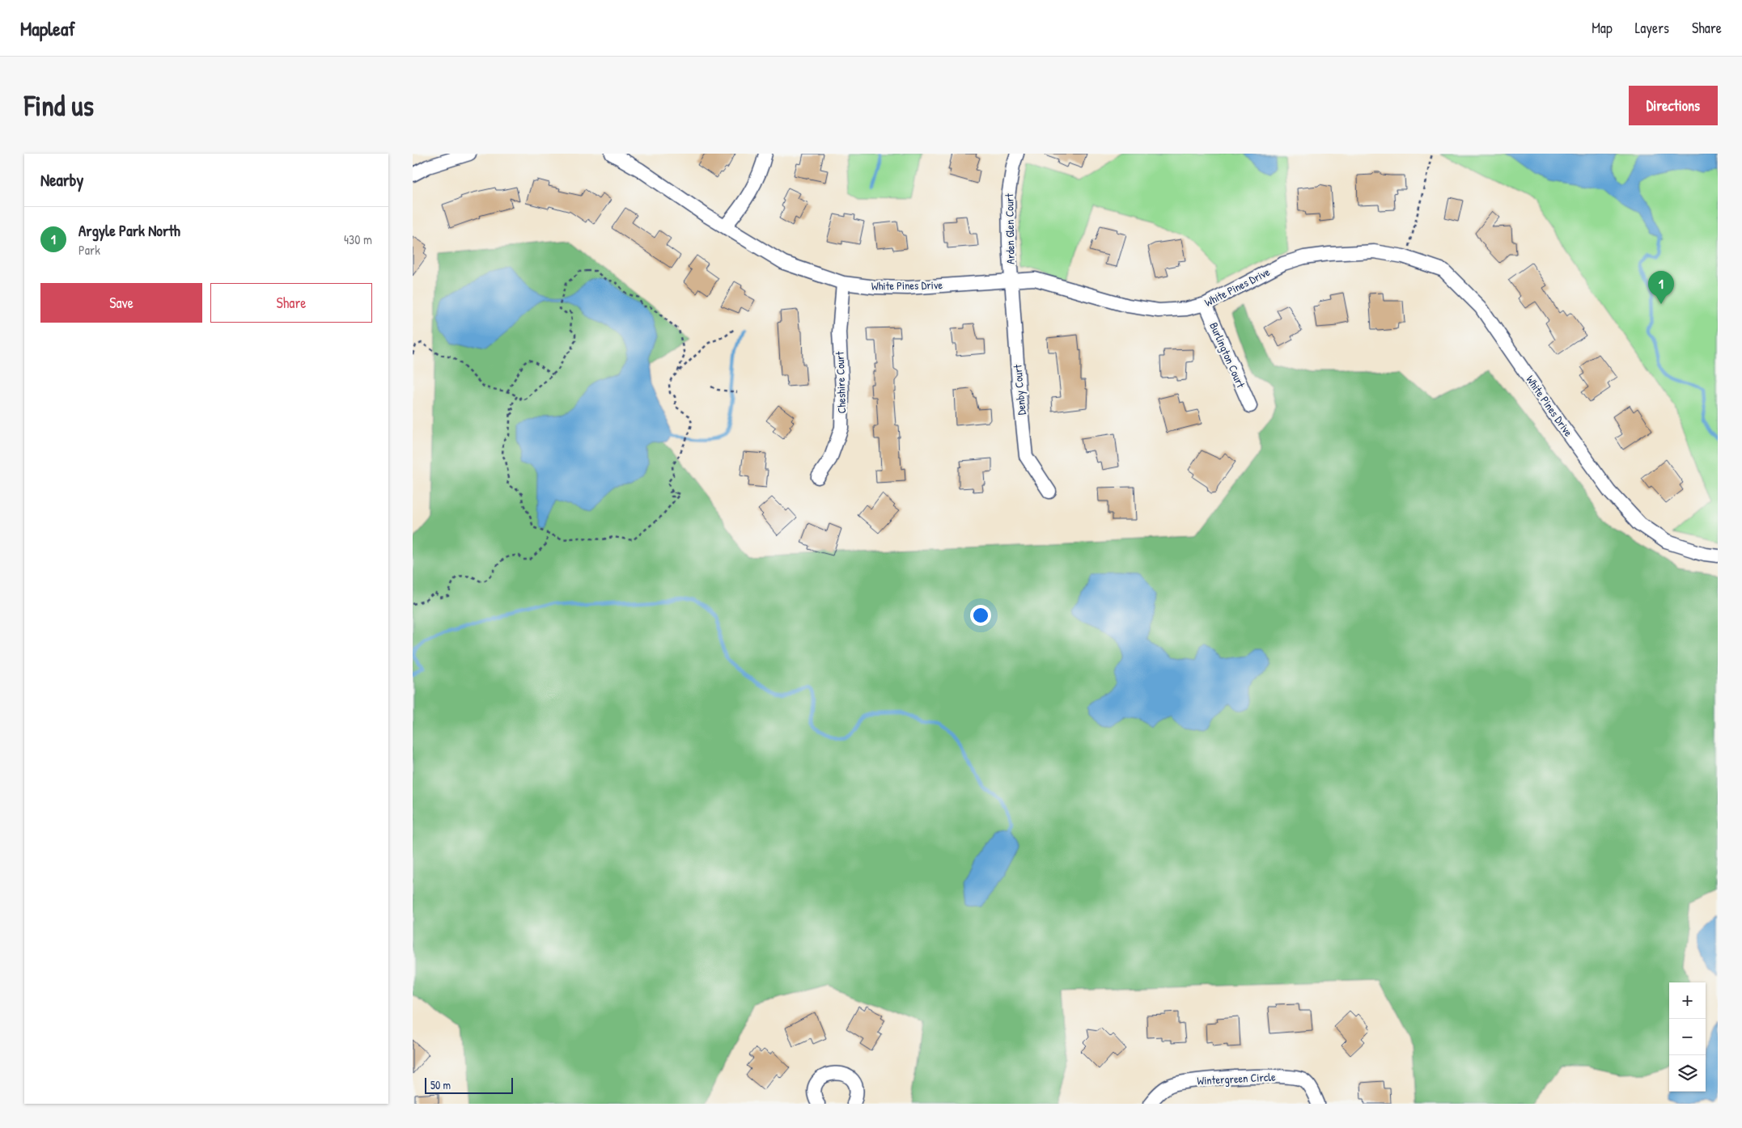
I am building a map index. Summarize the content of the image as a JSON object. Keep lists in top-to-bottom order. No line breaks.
{"streets":{"street":["Arden Glen Court","White Pines Drive","Burlington Court","Cheshire Court","Denby Court","Wintergreen Circle"]},"crossings":[["Arden Glen Court","White Pines Drive"],["Arden Glen Court","Denby Court"],["White Pines Drive","Burlington Court"],["White Pines Drive","Cheshire Court"],["White Pines Drive","Denby Court"]],"scale_bar":"50 m","page":{"header":"Mapleaf","nav":["Map","Layers","Share"],"buttons":["Directions",["Save","Share"]],"title":"Find us","heading":"Nearby","list":[{"mark":"1","name":"Argyle Park North","note":"Park","value":"430 m"}],"pins":"1","map_buttons":["+","−"],"scale":"50 m"}}
